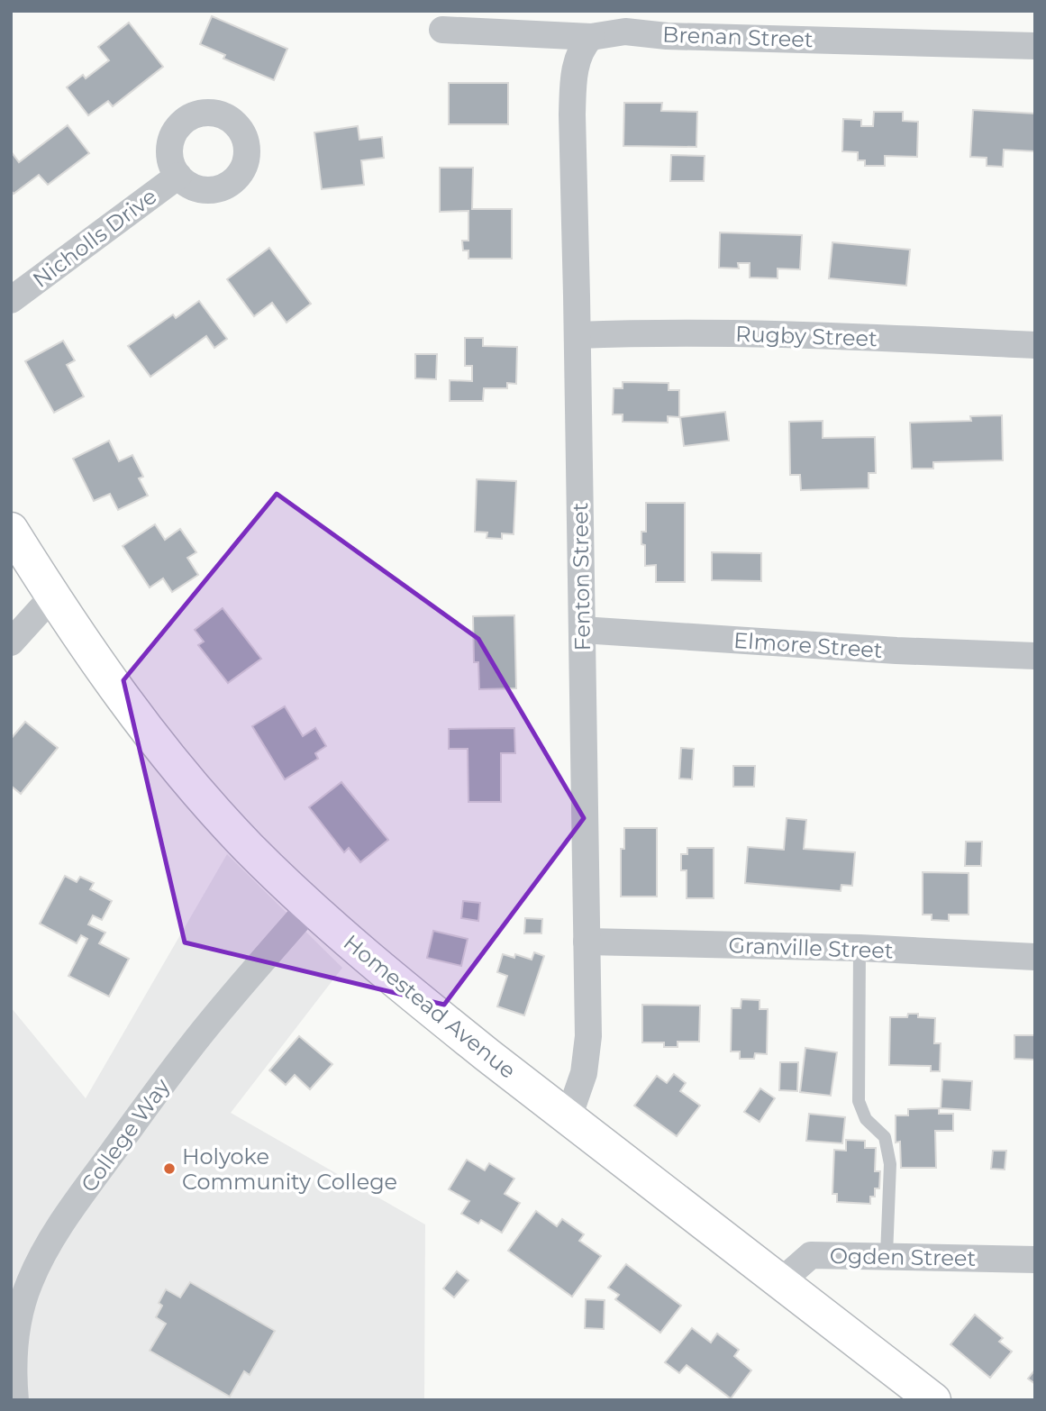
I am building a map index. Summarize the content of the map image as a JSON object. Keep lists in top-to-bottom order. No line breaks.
{"streets":{"main road":["Homestead Avenue"],"street":["Brenan Street","Nicholls Drive","Rugby Street","Fenton Street","Elmore Street","Granville Street","College Way","Ogden Street"]},"crossings":[["Brenan Street","Fenton Street"],["Rugby Street","Fenton Street"],["Fenton Street","Elmore Street"],["Fenton Street","Granville Street"],["Fenton Street","Homestead Avenue"],["Homestead Avenue","College Way"],["Homestead Avenue","Ogden Street"]],"places":["Holyoke Community College"]}
